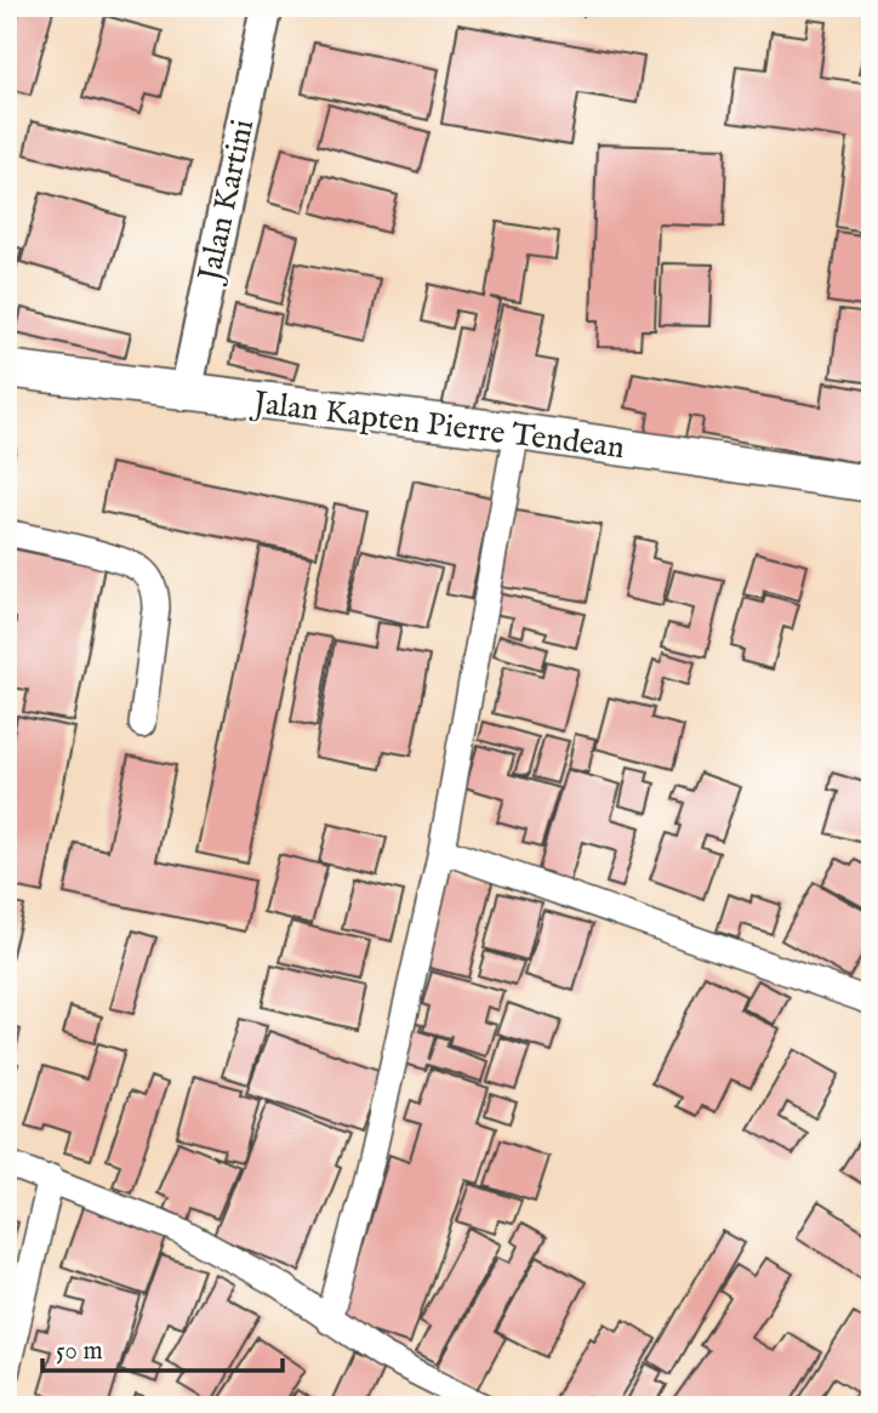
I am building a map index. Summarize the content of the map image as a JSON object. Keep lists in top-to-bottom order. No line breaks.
{"streets":{"main road":["Jalan Kapten Pierre Tendean"],"street":["Jalan Kartini"]},"crossings":[["Jalan Kartini","Jalan Kapten Pierre Tendean"]],"scale_bar":"50 m"}
